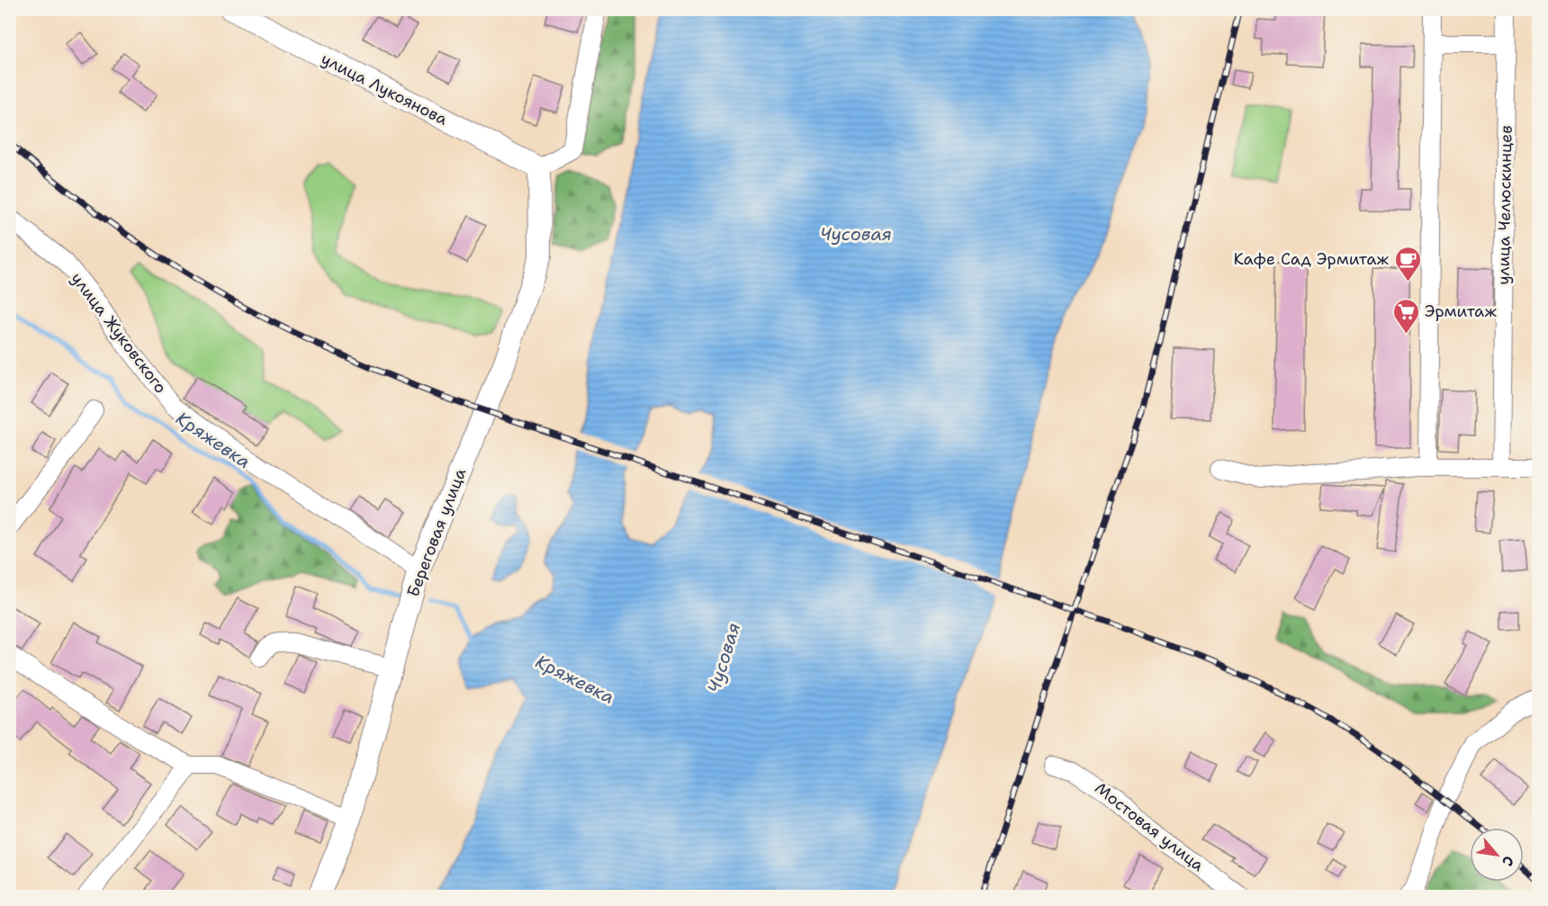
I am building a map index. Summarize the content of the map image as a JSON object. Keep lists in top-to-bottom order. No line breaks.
{"streets":{"street":["улица Лукоянова","улица Челюскинцев","улица Жуковского","Береговая улица","Мостовая улица"]},"crossings":[["улица Лукоянова","Береговая улица"],["улица Жуковского","Береговая улица"]],"water":["Чусовая","Кряжевка"],"places":{"cafe":["Кафе Сад Эрмитаж"],"supermarket":["Эрмитаж"]},"north":"bottom right"}
